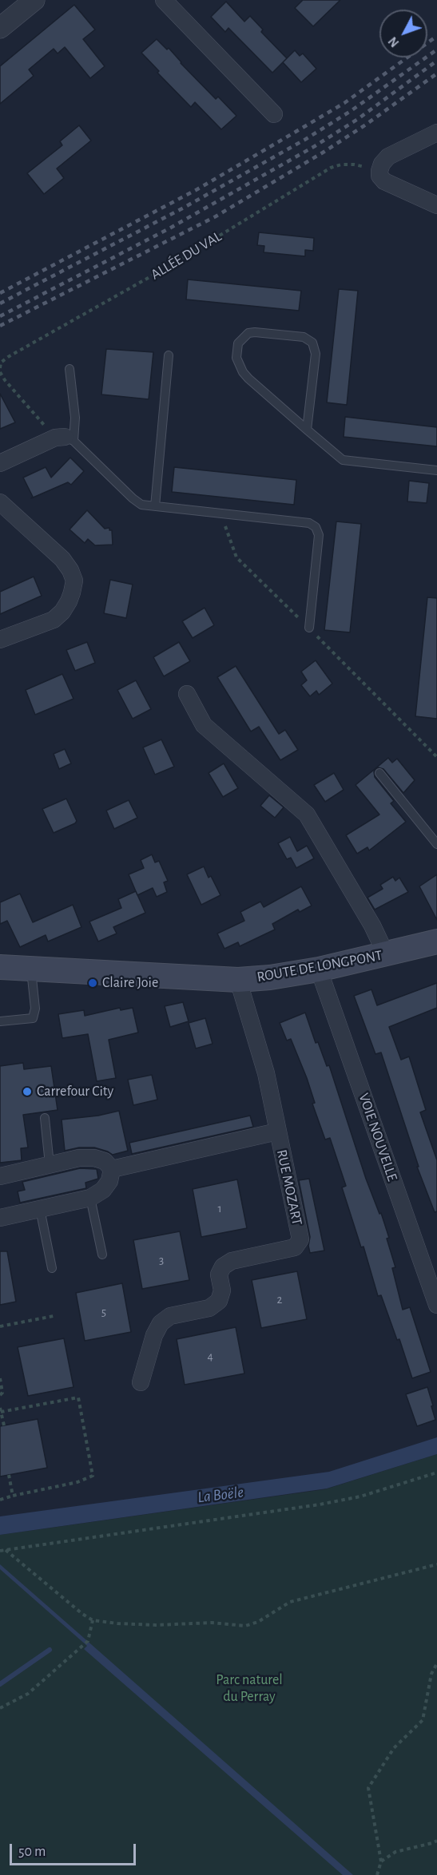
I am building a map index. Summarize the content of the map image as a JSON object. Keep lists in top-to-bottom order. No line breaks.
{"streets":{"main road":["ROUTE DE LONGPONT"],"street":["VOIE NOUVELLE","RUE MOZART"],"path":["ALLÉE DU VAL"]},"crossings":[["ROUTE DE LONGPONT","VOIE NOUVELLE"],["ROUTE DE LONGPONT","RUE MOZART"]],"water":["La Boële"],"parks":["Parc naturel du Perray"],"places":["Claire Joie","Carrefour City"],"house_numbers":["1","3","2","5","4"],"scale_bar":"50 m","north":"bottom left"}
